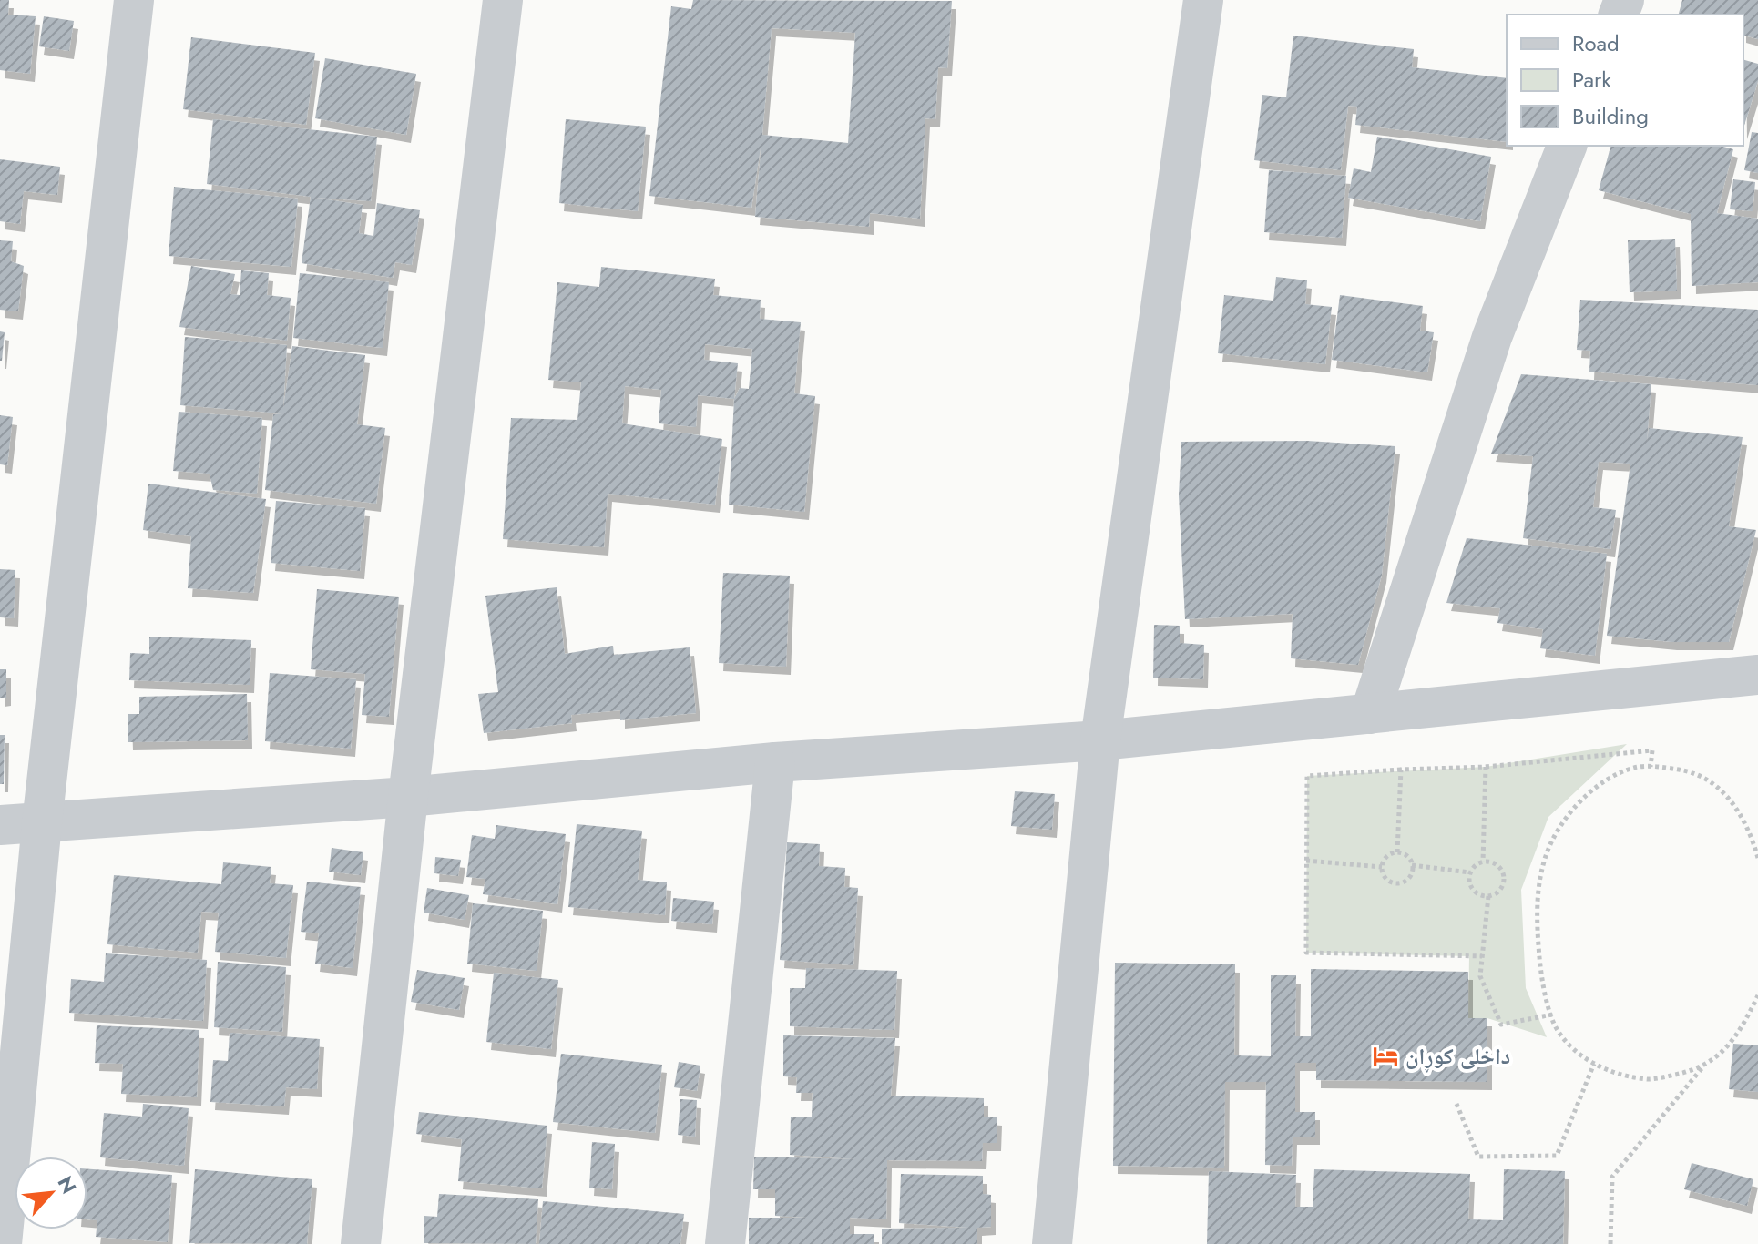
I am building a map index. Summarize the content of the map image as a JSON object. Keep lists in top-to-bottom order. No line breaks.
{"places":{"hotel":["داخلی کوڕان"]},"legend":["Road","Park","Building"],"north":"top right"}
